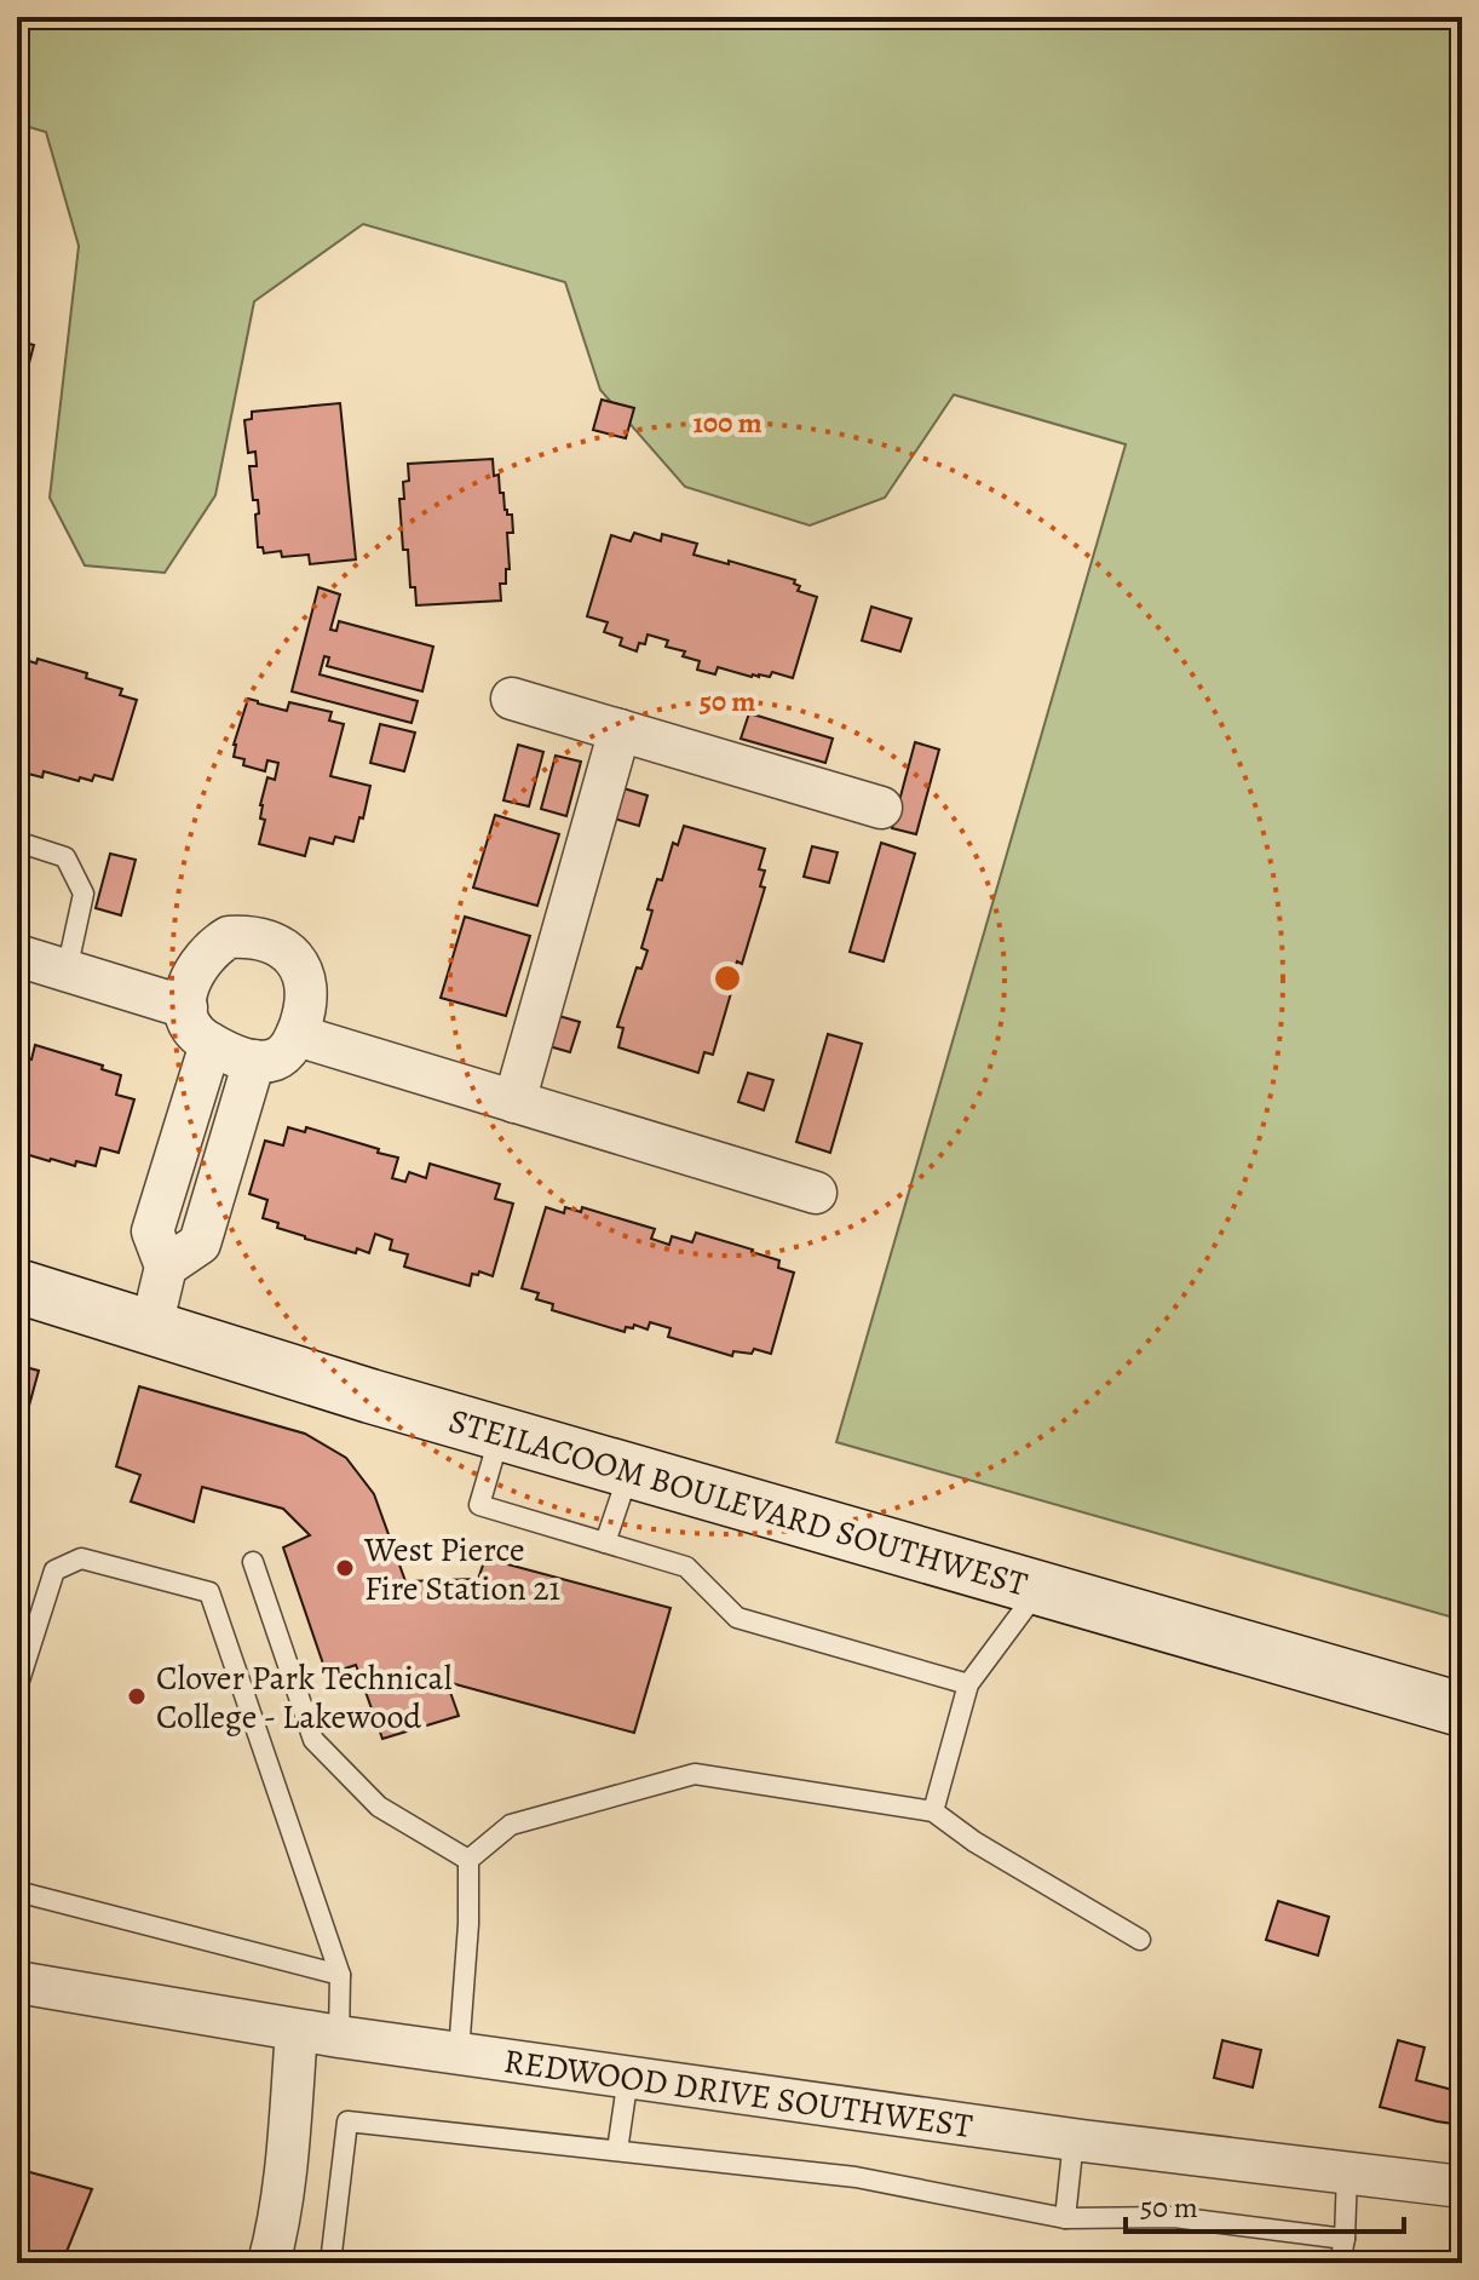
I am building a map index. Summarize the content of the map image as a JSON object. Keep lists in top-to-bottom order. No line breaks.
{"streets":{"main road":["STEILACOOM BOULEVARD SOUTHWEST"],"street":["REDWOOD DRIVE SOUTHWEST"]},"places":["West Pierce Fire Station 21","Clover Park Technical College - Lakewood"],"scale_bar":"50 m","rings":["100 m","50 m"]}
